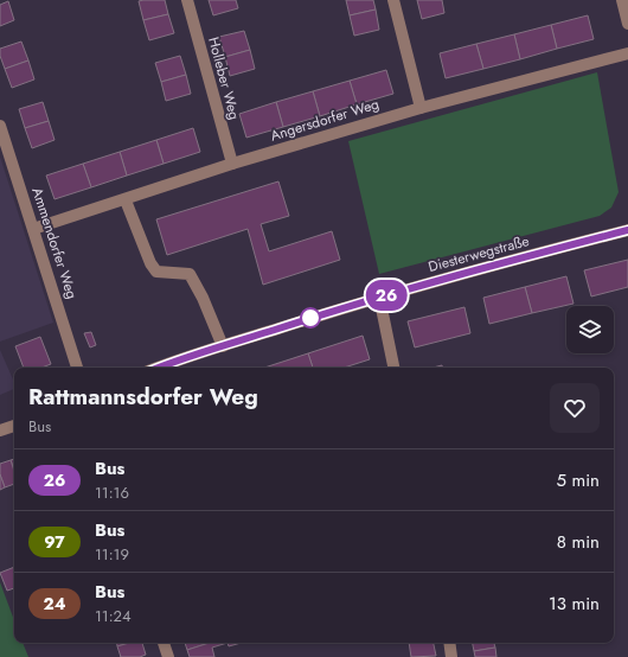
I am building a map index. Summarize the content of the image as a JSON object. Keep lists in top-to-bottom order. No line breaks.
{"streets":{"street":["Holleber Weg","Angersdorfer Weg","Ammendorfer Weg","Diesterwegstraße"]},"crossings":[["Holleber Weg","Angersdorfer Weg"],["Angersdorfer Weg","Ammendorfer Weg"]],"lines":["bus line 26"],"page":{"on_map":"26","heading":["Rattmannsdorfer Weg","Bus"],"list":[{"mark":"26","name":"Bus","note":"11:16","value":"5 min"},{"mark":"97","name":"Bus","note":"11:19","value":"8 min"},{"mark":"24","name":"Bus","note":"11:24","value":"13 min"}]}}
